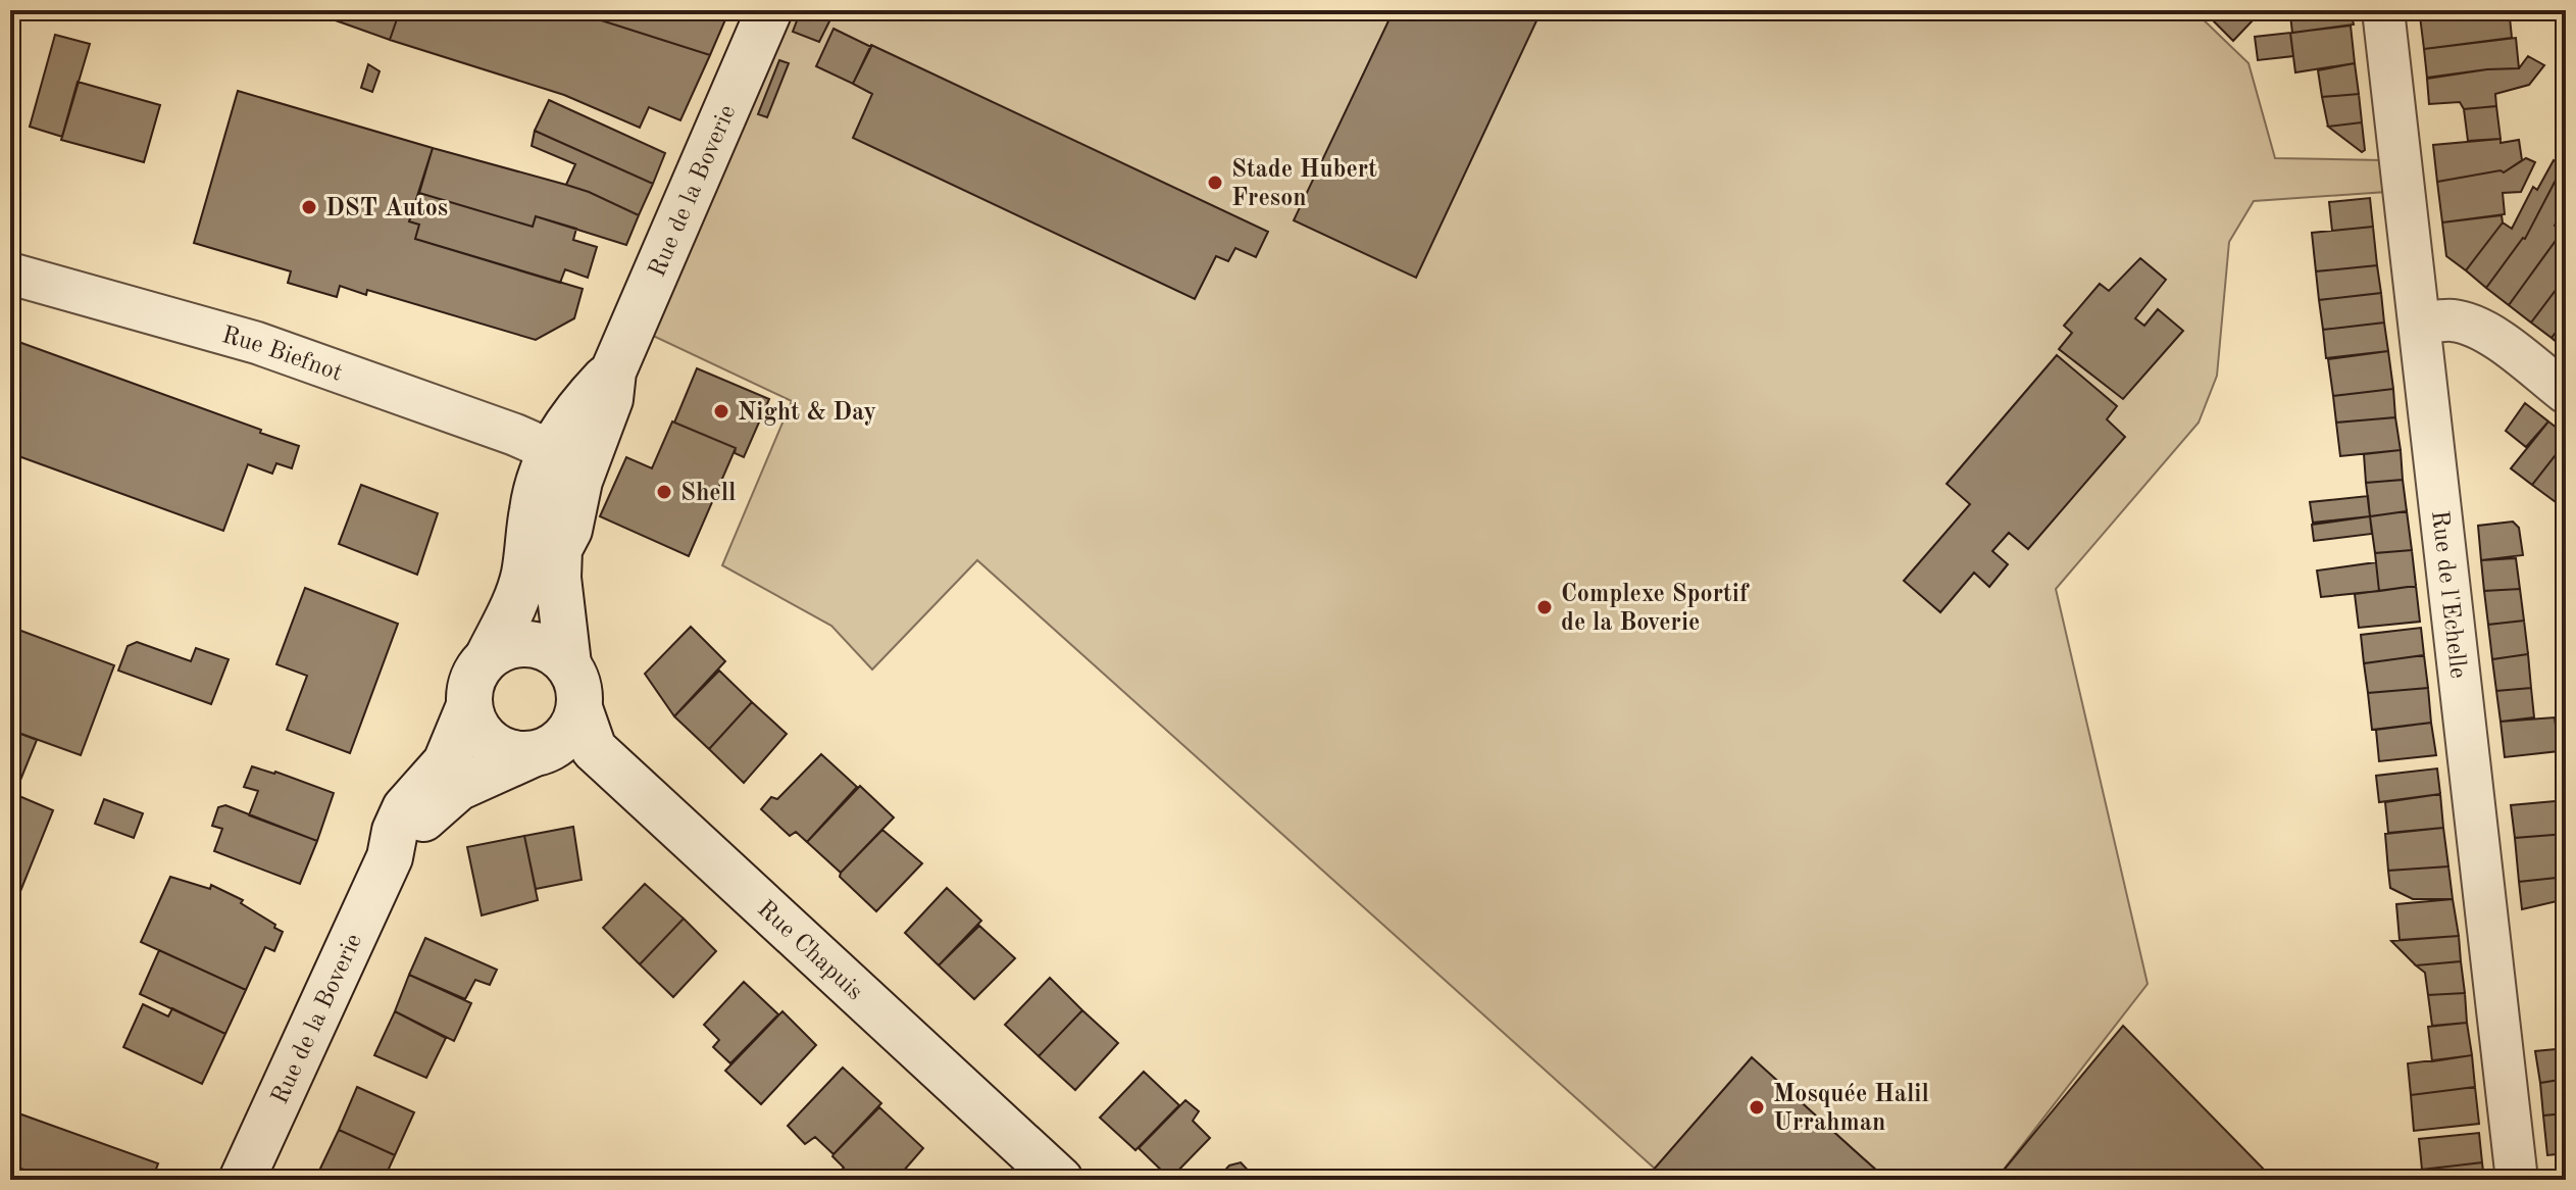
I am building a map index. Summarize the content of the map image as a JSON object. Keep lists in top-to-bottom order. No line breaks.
{"streets":{"street":["Rue de la Boverie","Rue Biefnot","Rue de l'Echelle","Rue Chapuis"]},"crossings":[["Rue de la Boverie","Rue Biefnot"],["Rue de la Boverie","Rue Chapuis"]],"places":["Stade Hubert Freson","DST Autos","Night & Day","Shell","Complexe Sportif de la Boverie","Mosquée Halil Urrahman"]}
